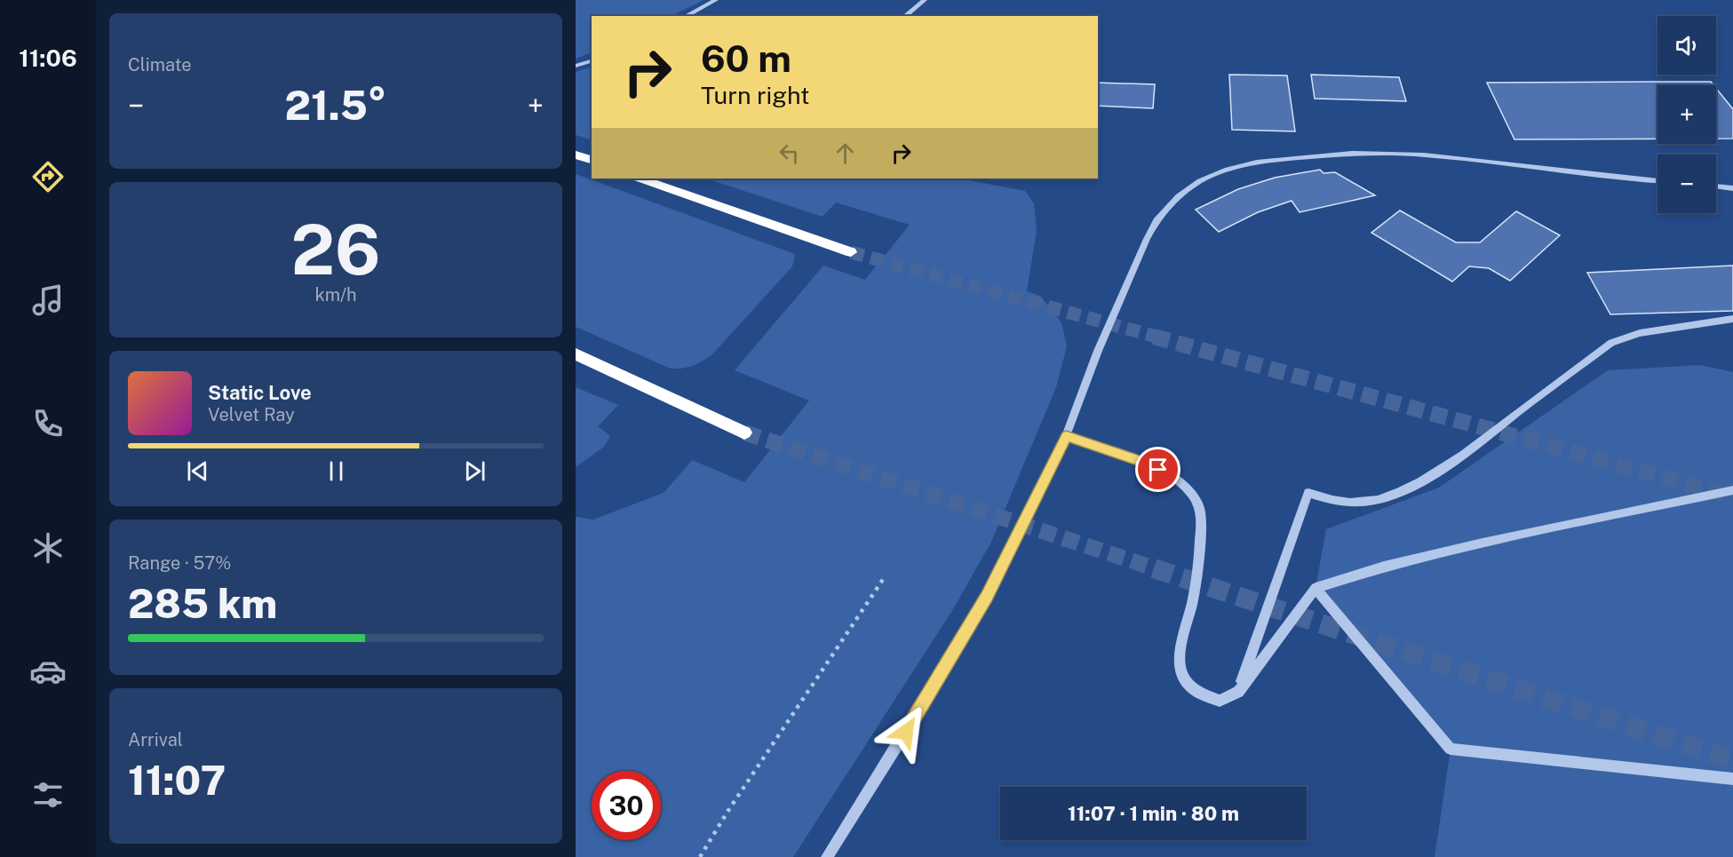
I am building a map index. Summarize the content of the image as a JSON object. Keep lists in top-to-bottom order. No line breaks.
{"page":{"tabs":"11:06","tile":["Climate",["26","km/h"],["Range · 57%","285 km"],["Arrival","11:07"]],"map_buttons":["+","−"],"turn":["60 m","Turn right"],"heat":["−","21.5°","+"],"song":["Static Love","Velvet Ray"],"limit":"30","trip":"11:07 · 1 min · 80 m"}}
